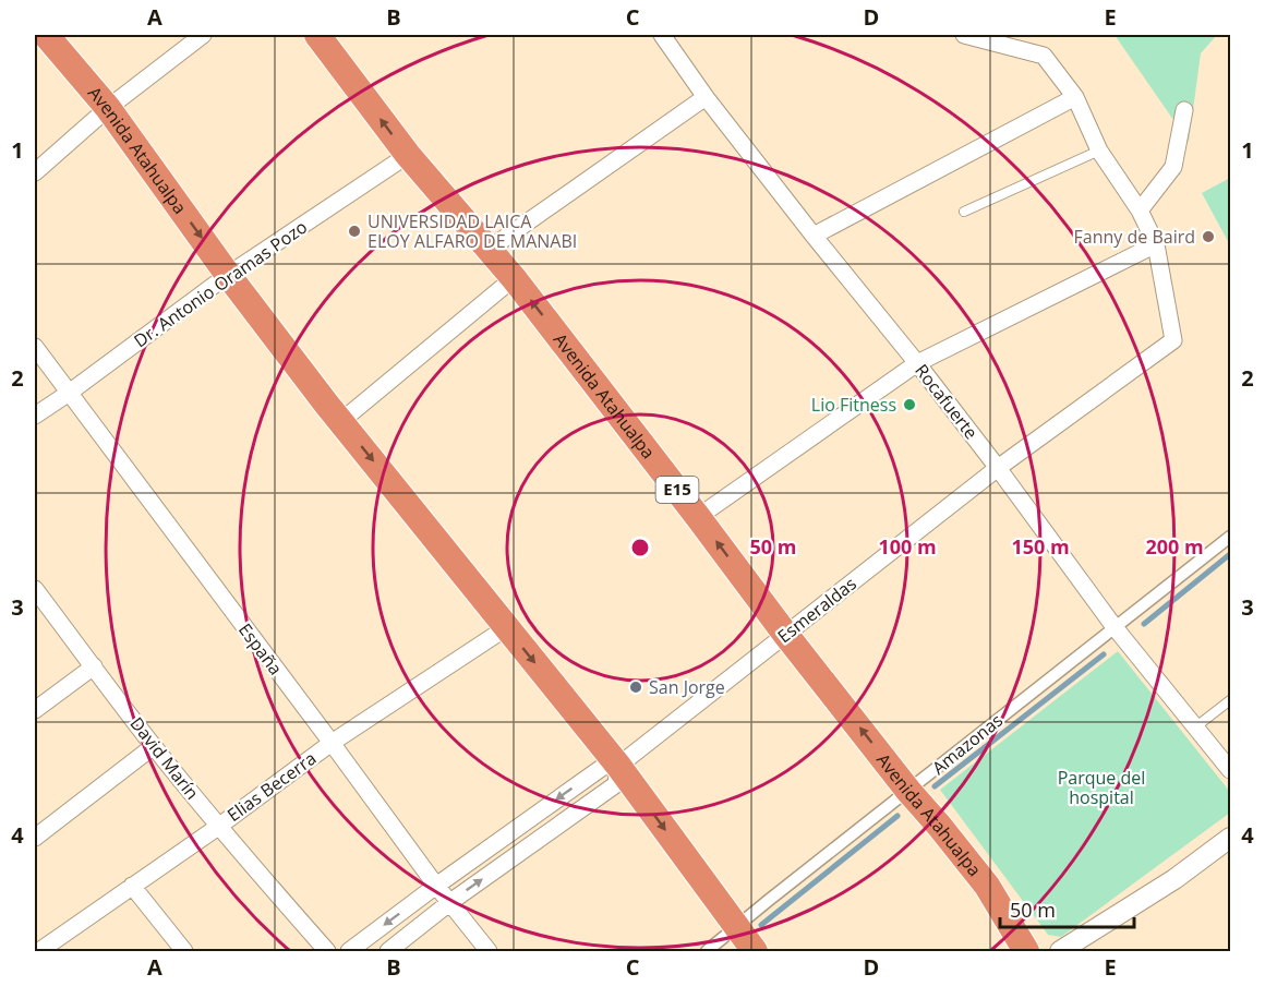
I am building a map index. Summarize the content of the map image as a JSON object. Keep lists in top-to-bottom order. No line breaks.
{"streets":{"highway":["Avenida Atahualpa","E15"],"street":["Dr. Antonio Oramas Pozo","Rocafuerte","Esmeraldas","España","Amazonas","David Marín","Elias Becerra"]},"crossings":[["Avenida Atahualpa","Dr. Antonio Oramas Pozo"],["Avenida Atahualpa","Esmeraldas"],["Avenida Atahualpa","Amazonas"],["Avenida Atahualpa","Elias Becerra"],["Dr. Antonio Oramas Pozo","España"],["Rocafuerte","Esmeraldas"],["Rocafuerte","Amazonas"],["Esmeraldas","España"],["España","Elias Becerra"],["David Marín","Elias Becerra"]],"parks":["Parque del hospital"],"places":["UNIVERSIDAD LAICA ELOY ALFARO DE MANABI","Fanny de Baird","Lio Fitness","San Jorge"],"scale_bar":"50 m","grid":{"columns":["A","B","C","D","E"],"rows":["1","2","3","4"]},"rings":["50 m","100 m","150 m","200 m"]}
